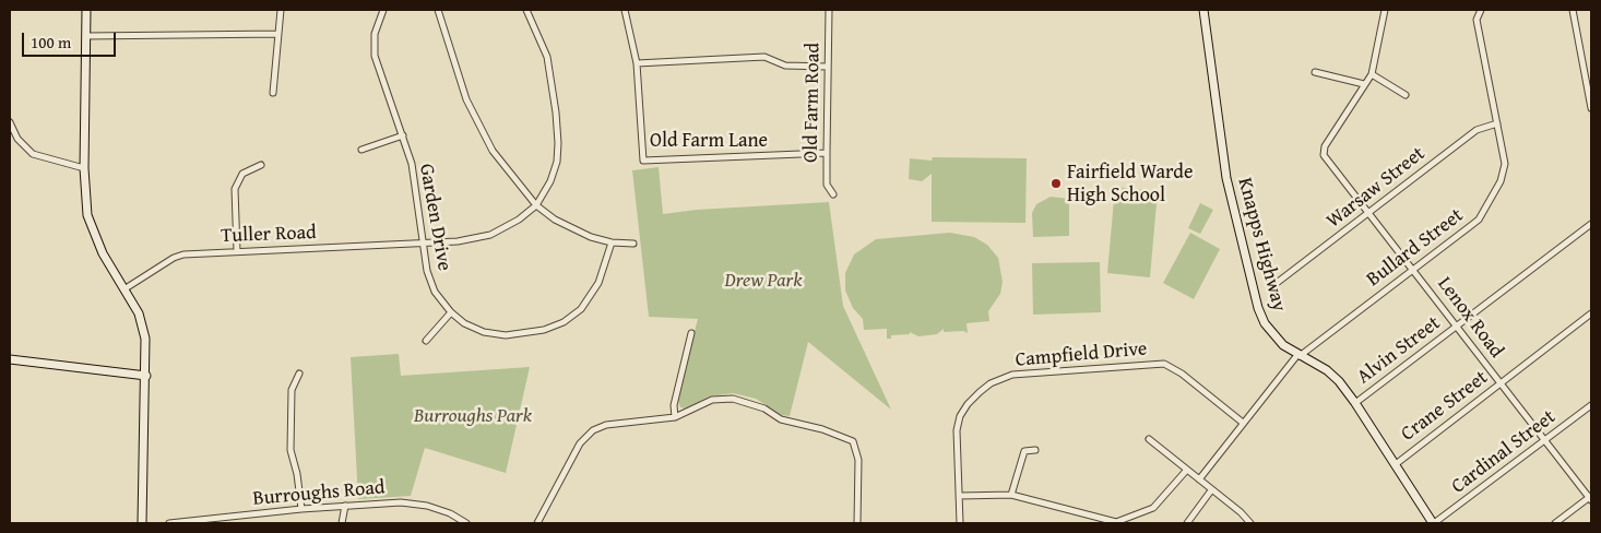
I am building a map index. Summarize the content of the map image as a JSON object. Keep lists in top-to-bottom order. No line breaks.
{"streets":{"street":["Old Farm Road","Old Farm Lane","Warsaw Street","Garden Drive","Tuller Road","Knapps Highway","Bullard Street","Lenox Road","Alvin Street","Campfield Drive","Crane Street","Cardinal Street","Burroughs Road"]},"crossings":[["Old Farm Road","Old Farm Lane"],["Warsaw Street","Bullard Street"],["Warsaw Street","Lenox Road"],["Garden Drive","Tuller Road"],["Knapps Highway","Bullard Street"],["Knapps Highway","Alvin Street"],["Knapps Highway","Crane Street"],["Knapps Highway","Cardinal Street"],["Bullard Street","Lenox Road"],["Bullard Street","Campfield Drive"],["Lenox Road","Alvin Street"],["Lenox Road","Crane Street"],["Lenox Road","Cardinal Street"]],"parks":["Drew Park","Burroughs Park"],"places":["Fairfield Warde High School"],"scale_bar":"100 m"}
